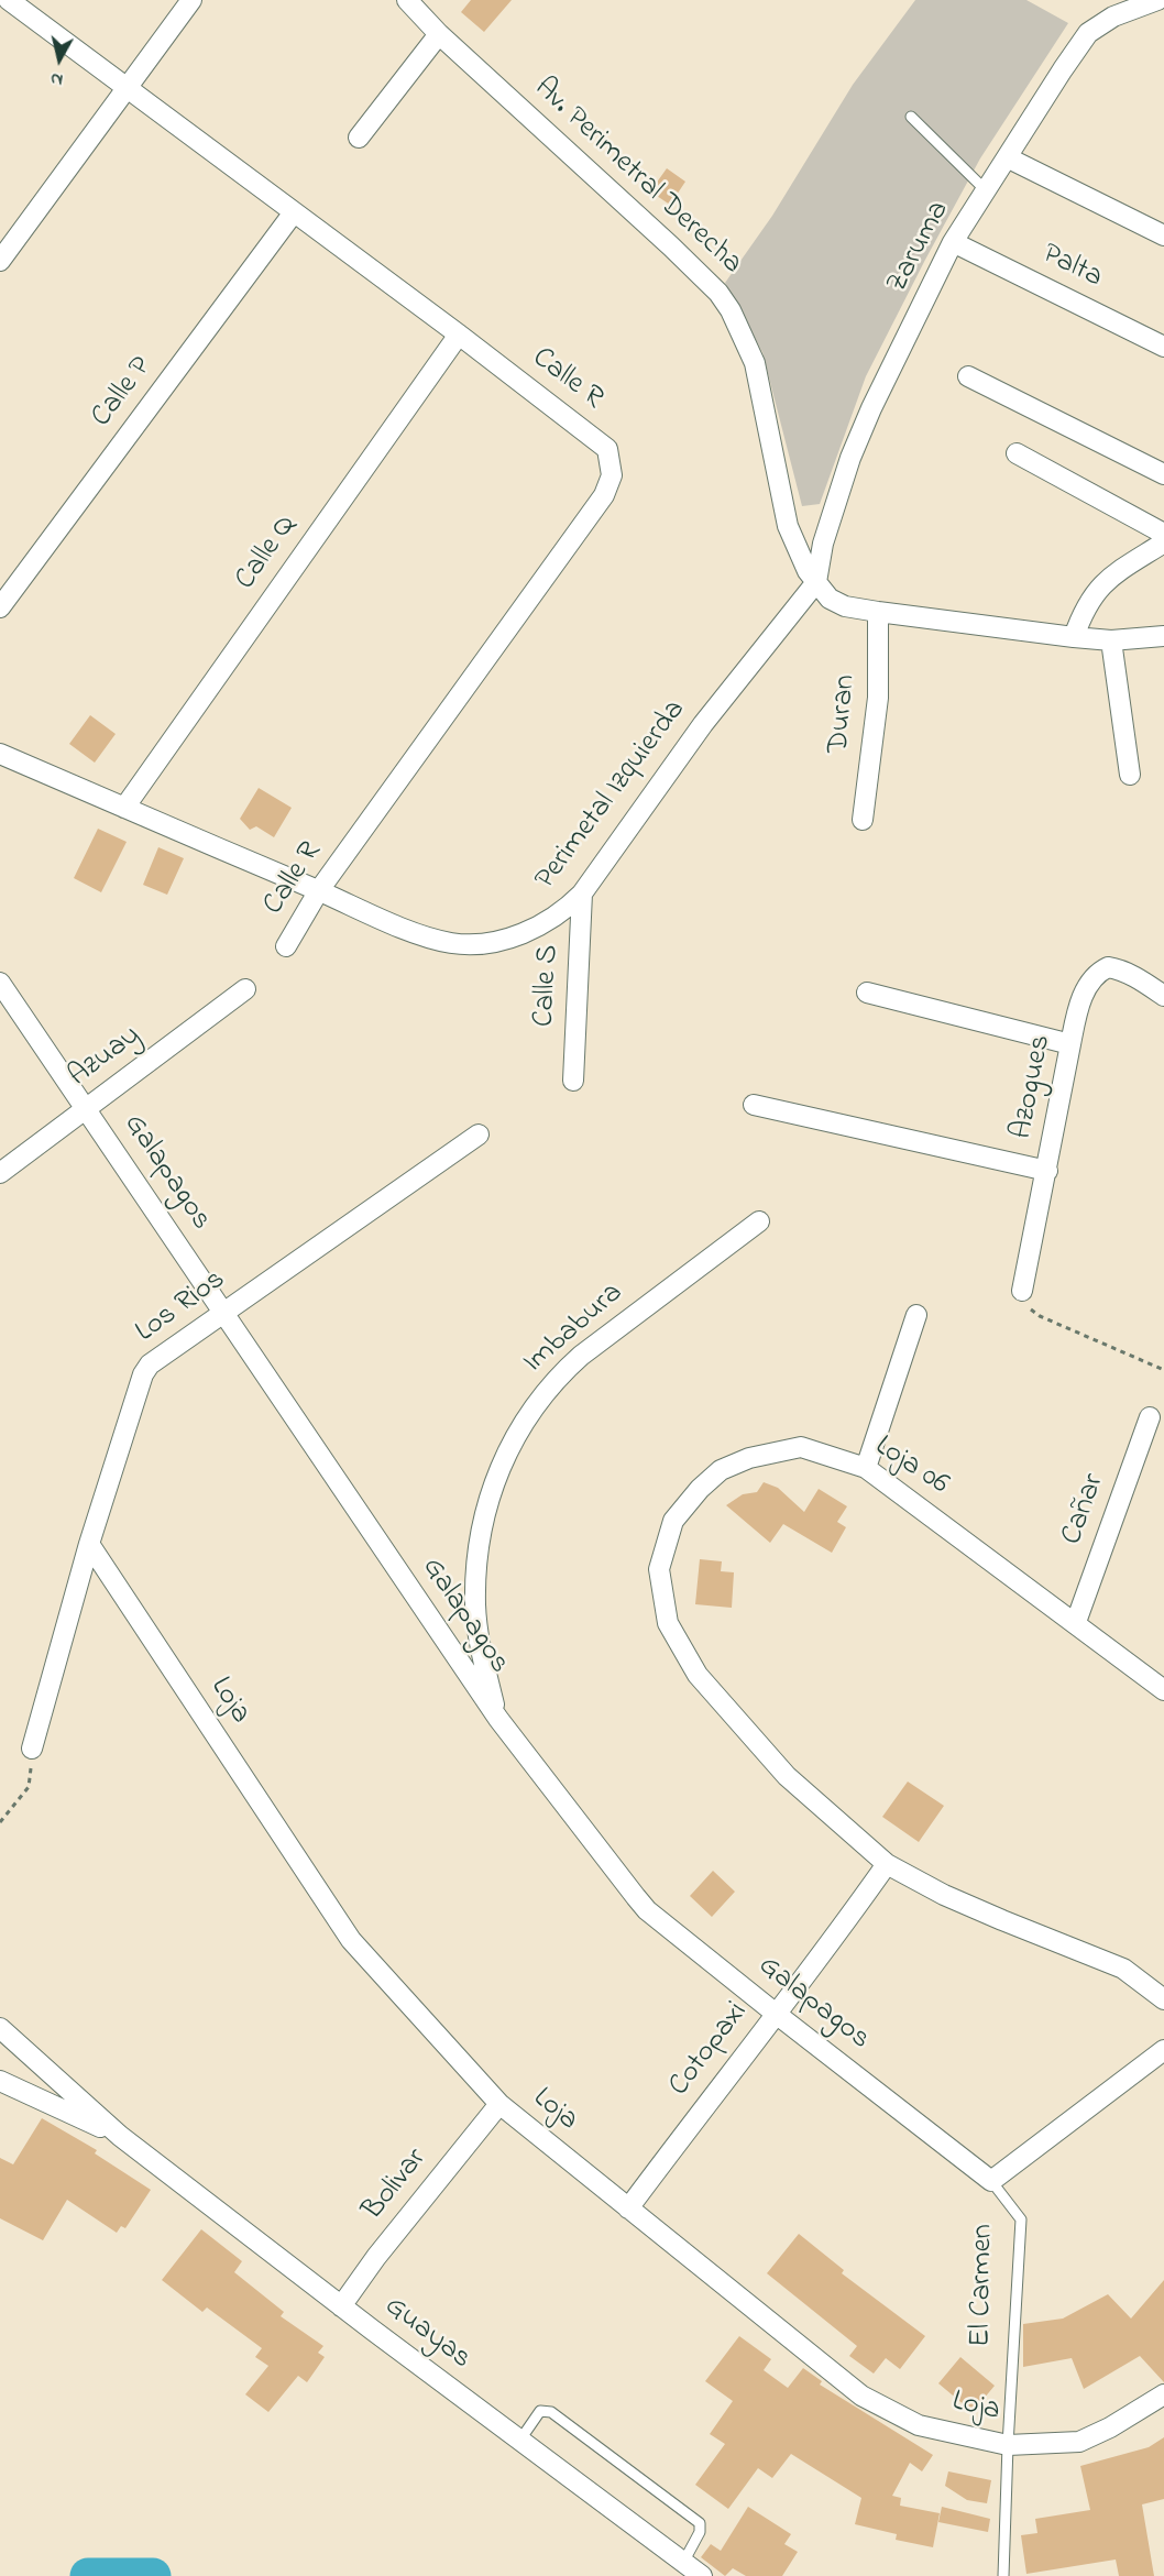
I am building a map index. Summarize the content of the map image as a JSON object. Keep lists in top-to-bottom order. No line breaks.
{"streets":{"street":["Av. Perimetral Derecha","Zaruma","Palta","Calle R","Calle P","Calle Q","Duran","Perimetal Izquierda","Calle S","Azuay","Azogues","Galapagos","Los Rios","Imbabura","Loja 06","Cañar","Loja","Cotopaxi","Bolivar","El Carmen","Guayas"]},"crossings":[["Av. Perimetral Derecha","Zaruma"],["Av. Perimetral Derecha","Duran"],["Av. Perimetral Derecha","Perimetal Izquierda"],["Zaruma","Palta"],["Zaruma","Perimetal Izquierda"],["Calle R","Calle P"],["Calle R","Calle Q"],["Calle R","Perimetal Izquierda"],["Calle Q","Perimetal Izquierda"],["Perimetal Izquierda","Calle S"],["Azuay","Galapagos"],["Galapagos","Los Rios"],["Galapagos","Imbabura"],["Galapagos","Cotopaxi"],["Galapagos","El Carmen"],["Los Rios","Loja"],["Loja 06","Cañar"],["Loja 06","Cotopaxi"],["Loja","Cotopaxi"],["Loja","Bolivar"],["Loja","El Carmen"],["Bolivar","Guayas"]],"north":"bottom"}
